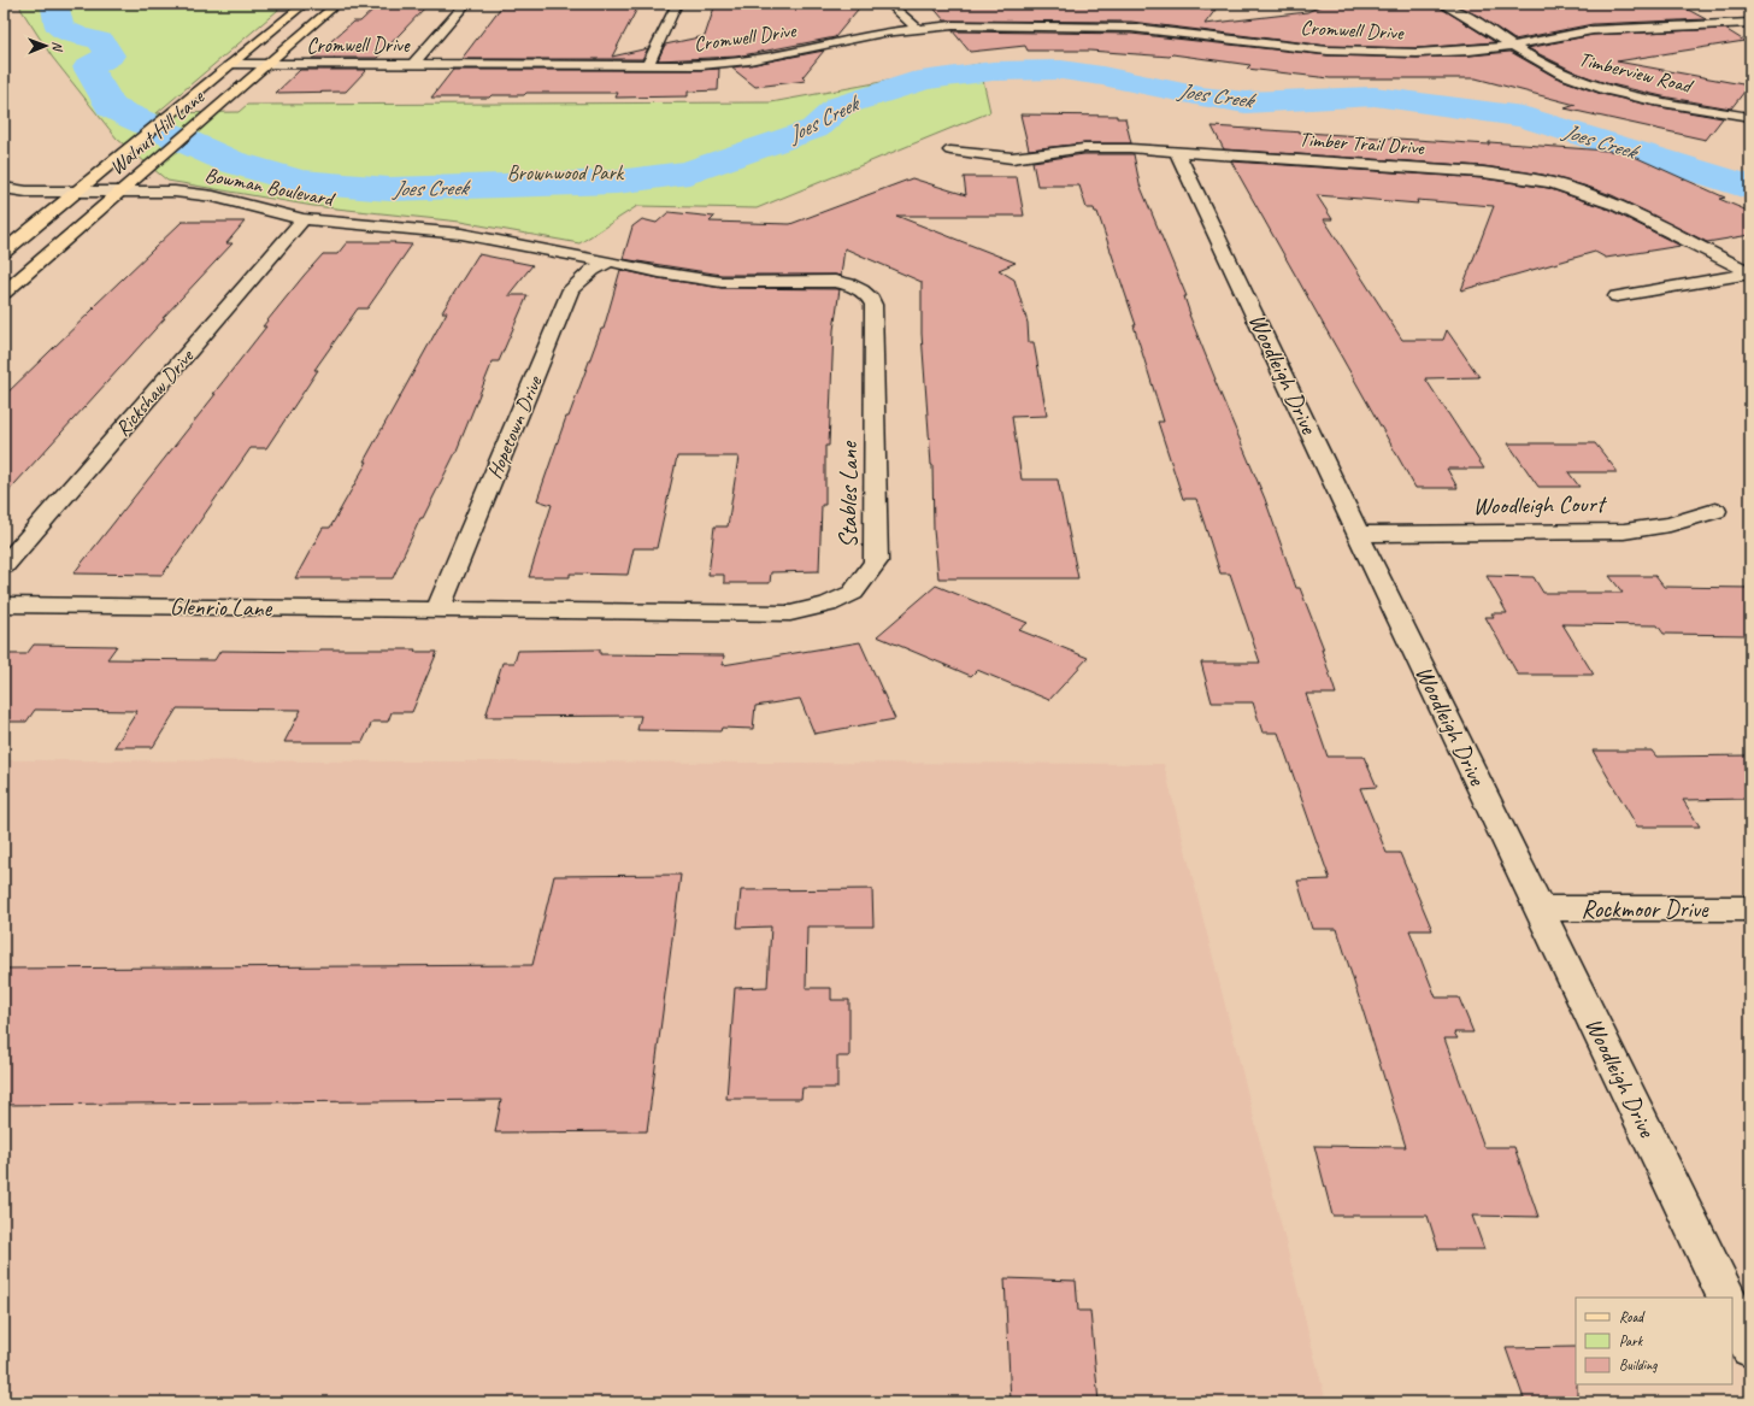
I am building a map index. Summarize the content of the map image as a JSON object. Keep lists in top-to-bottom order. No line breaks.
{"streets":{"main road":["Walnut Hill Lane"],"street":["Cromwell Drive","Timberview Road","Timber Trail Drive","Bowman Boulevard","Woodleigh Drive","Rickshaw Drive","Hopetown Drive","Stables Lane","Woodleigh Court","Glenrio Lane","Rockmoor Drive"]},"crossings":[["Cromwell Drive","Timberview Road"],["Cromwell Drive","Walnut Hill Lane"],["Walnut Hill Lane","Bowman Boulevard"],["Timber Trail Drive","Woodleigh Drive"],["Bowman Boulevard","Rickshaw Drive"],["Bowman Boulevard","Hopetown Drive"],["Bowman Boulevard","Stables Lane"],["Woodleigh Drive","Woodleigh Court"],["Woodleigh Drive","Rockmoor Drive"],["Hopetown Drive","Stables Lane"],["Hopetown Drive","Glenrio Lane"],["Stables Lane","Glenrio Lane"]],"water":["Joes Creek"],"parks":["Brownwood Park"],"legend":["Road","Park","Building"],"north":"right"}
